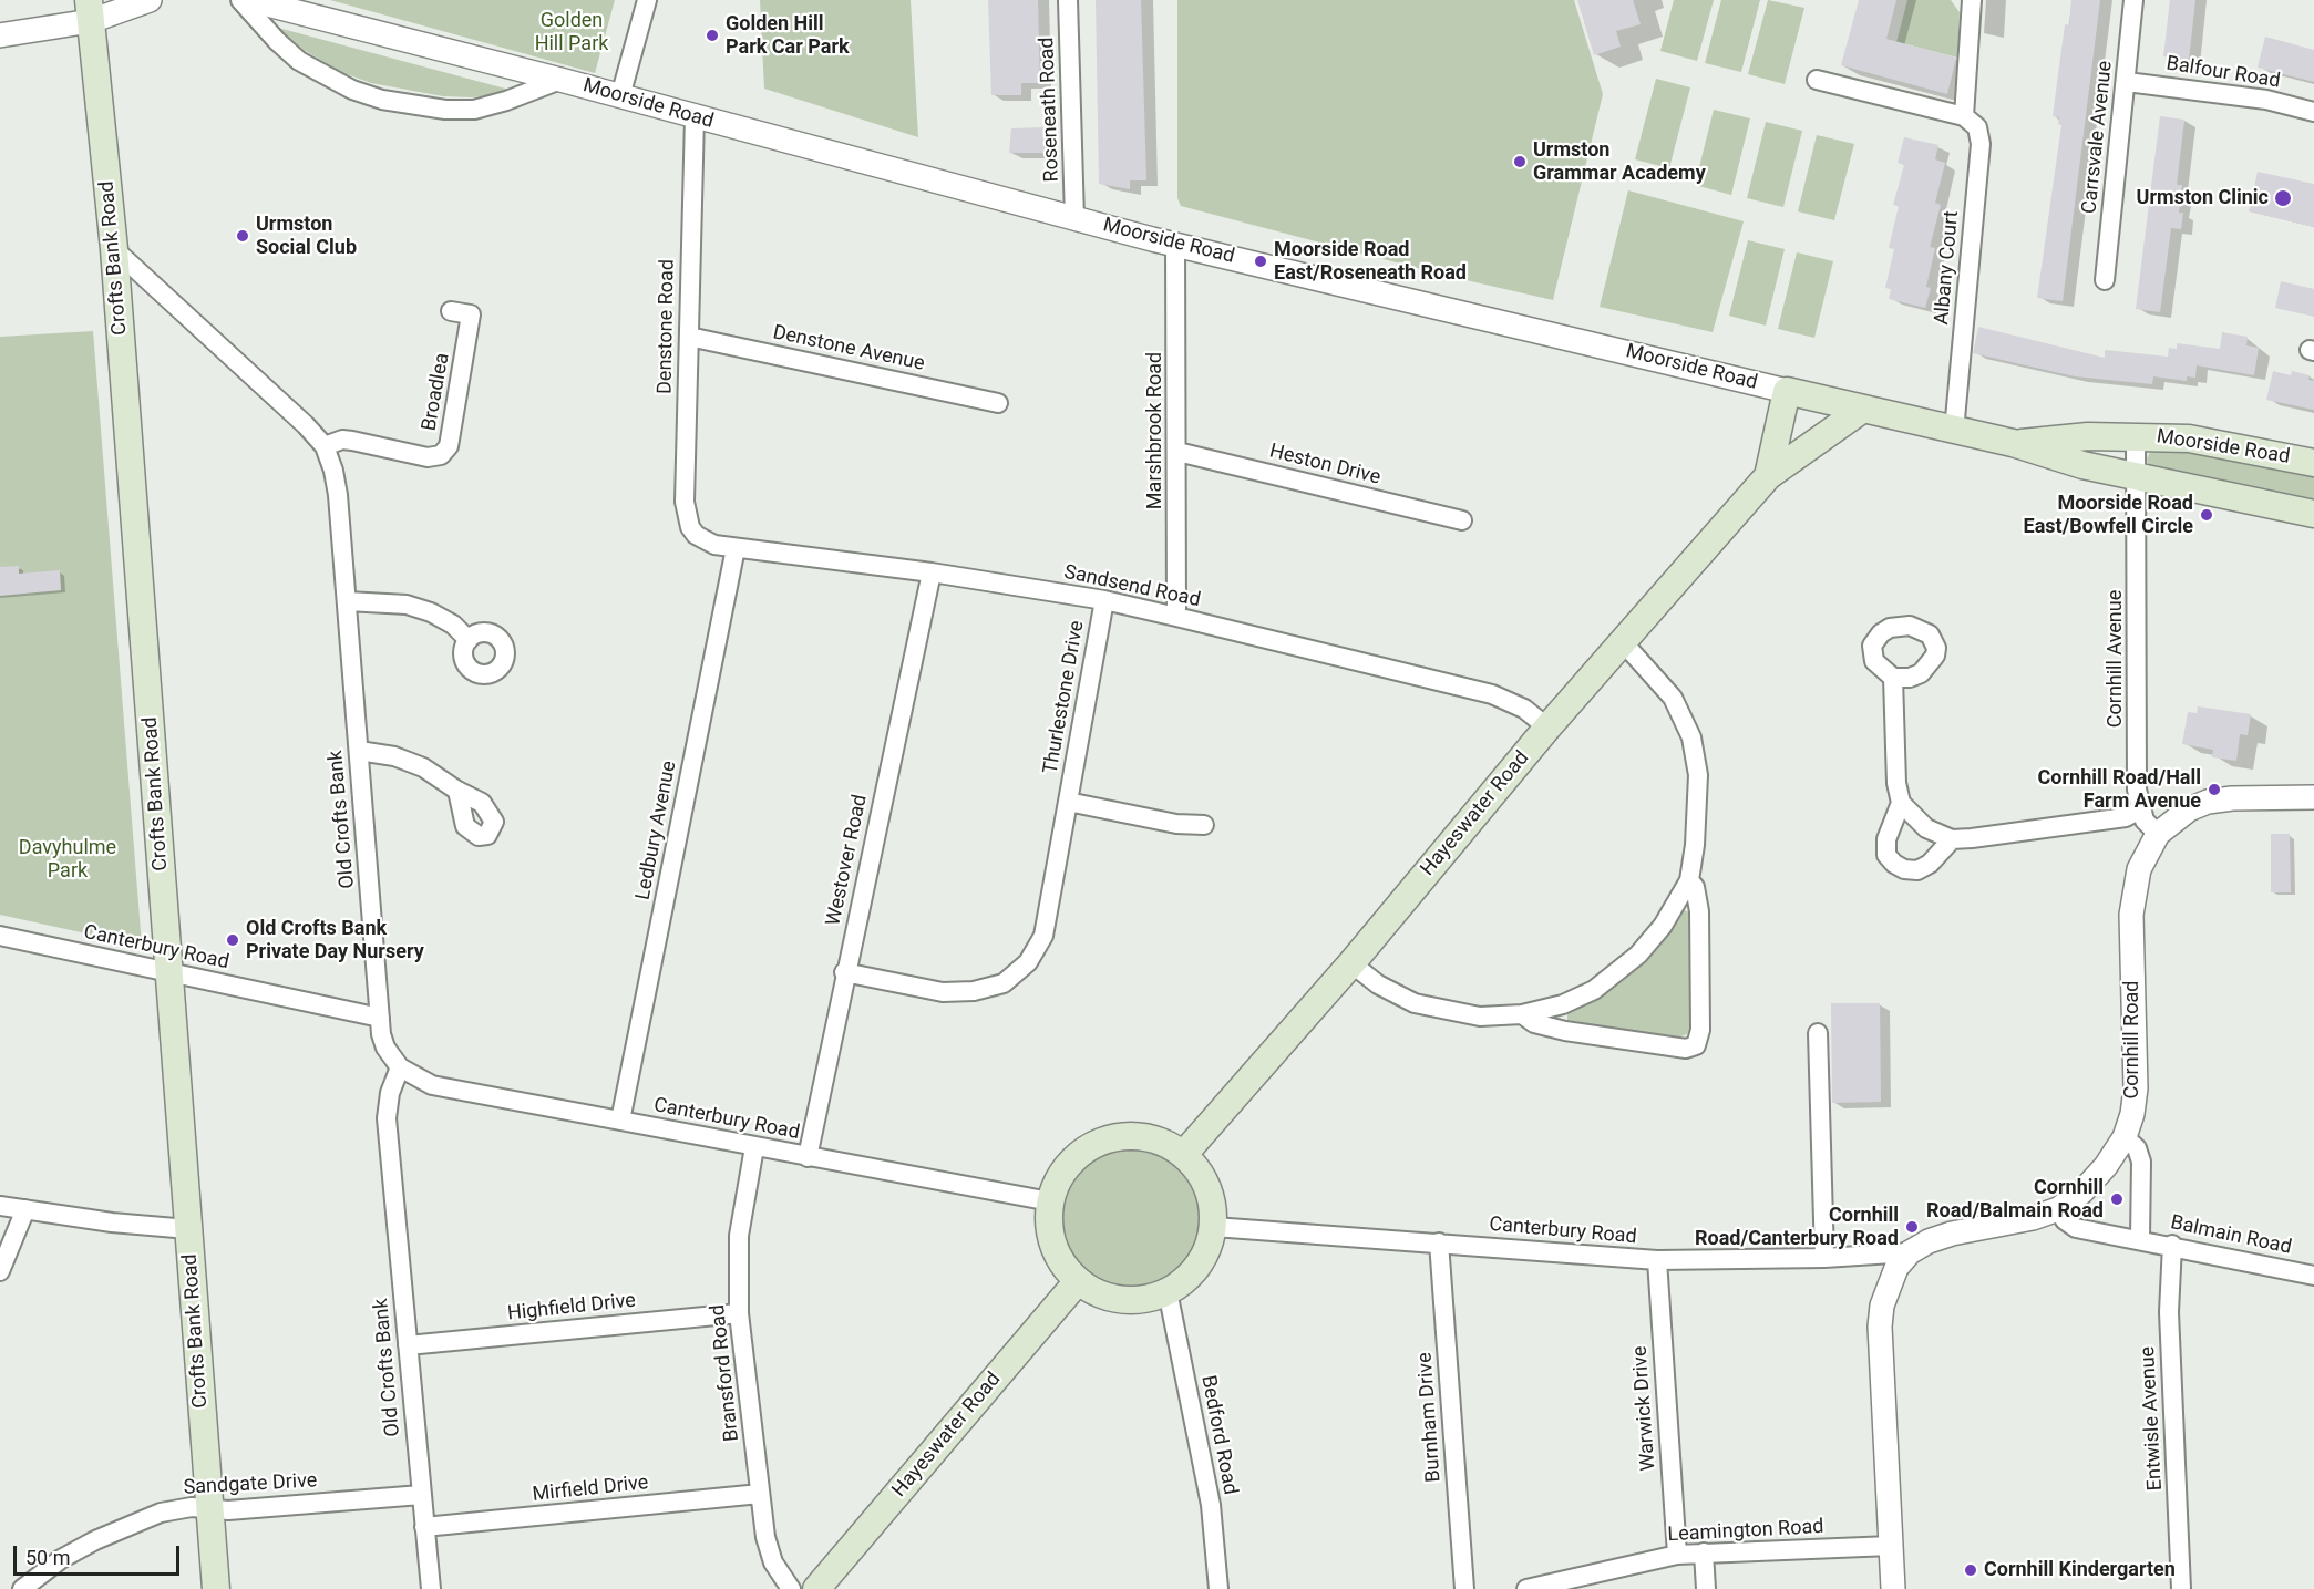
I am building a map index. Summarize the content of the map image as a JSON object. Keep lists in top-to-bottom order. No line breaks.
{"streets":{"main road":["Moorside Road","Crofts Bank Road","Hayeswater Road"],"street":["Balfour Road","Roseneath Road","Carrsvale Avenue","Albany Court","Denstone Road","Denstone Avenue","Broadlea","Marshbrook Road","Heston Drive","Sandsend Road","Cornhill Avenue","Thurlestone Drive","Old Crofts Bank","Ledbury Avenue","Westover Road","Canterbury Road","Cornhill Road","Balmain Road","Highfield Drive","Bransford Road","Warwick Drive","Burnham Drive","Entwisle Avenue","Bedford Road","Sandgate Drive","Mirfield Drive","Leamington Road"]},"crossings":[["Balfour Road","Carrsvale Avenue"],["Moorside Road","Roseneath Road"],["Moorside Road","Albany Court"],["Moorside Road","Denstone Road"],["Moorside Road","Marshbrook Road"],["Moorside Road","Cornhill Avenue"],["Moorside Road","Hayeswater Road"],["Crofts Bank Road","Old Crofts Bank"],["Crofts Bank Road","Canterbury Road"],["Crofts Bank Road","Sandgate Drive"],["Denstone Road","Denstone Avenue"],["Denstone Road","Sandsend Road"],["Broadlea","Old Crofts Bank"],["Marshbrook Road","Heston Drive"],["Marshbrook Road","Sandsend Road"],["Sandsend Road","Thurlestone Drive"],["Sandsend Road","Hayeswater Road"],["Sandsend Road","Ledbury Avenue"],["Sandsend Road","Westover Road"],["Cornhill Avenue","Cornhill Road"],["Thurlestone Drive","Westover Road"],["Hayeswater Road","Canterbury Road"],["Hayeswater Road","Bedford Road"],["Old Crofts Bank","Canterbury Road"],["Old Crofts Bank","Highfield Drive"],["Old Crofts Bank","Sandgate Drive"],["Old Crofts Bank","Mirfield Drive"],["Ledbury Avenue","Canterbury Road"],["Westover Road","Canterbury Road"],["Canterbury Road","Cornhill Road"],["Canterbury Road","Bransford Road"],["Canterbury Road","Warwick Drive"],["Canterbury Road","Burnham Drive"],["Canterbury Road","Bedford Road"],["Cornhill Road","Balmain Road"],["Balmain Road","Entwisle Avenue"],["Highfield Drive","Bransford Road"],["Bransford Road","Mirfield Drive"],["Warwick Drive","Leamington Road"]],"parks":["Golden Hill Park","Davyhulme Park"],"places":["Golden Hill Park Car Park","Urmston Grammar Academy","Urmston Clinic","Urmston Social Club","Moorside Road East/Roseneath Road","Moorside Road East/Bowfell Circle","Cornhill Road/Hall Farm Avenue","Old Crofts Bank Private Day Nursery","Cornhill Road/Balmain Road","Cornhill Road/Canterbury Road","Cornhill Kindergarten"],"scale_bar":"50 m"}
